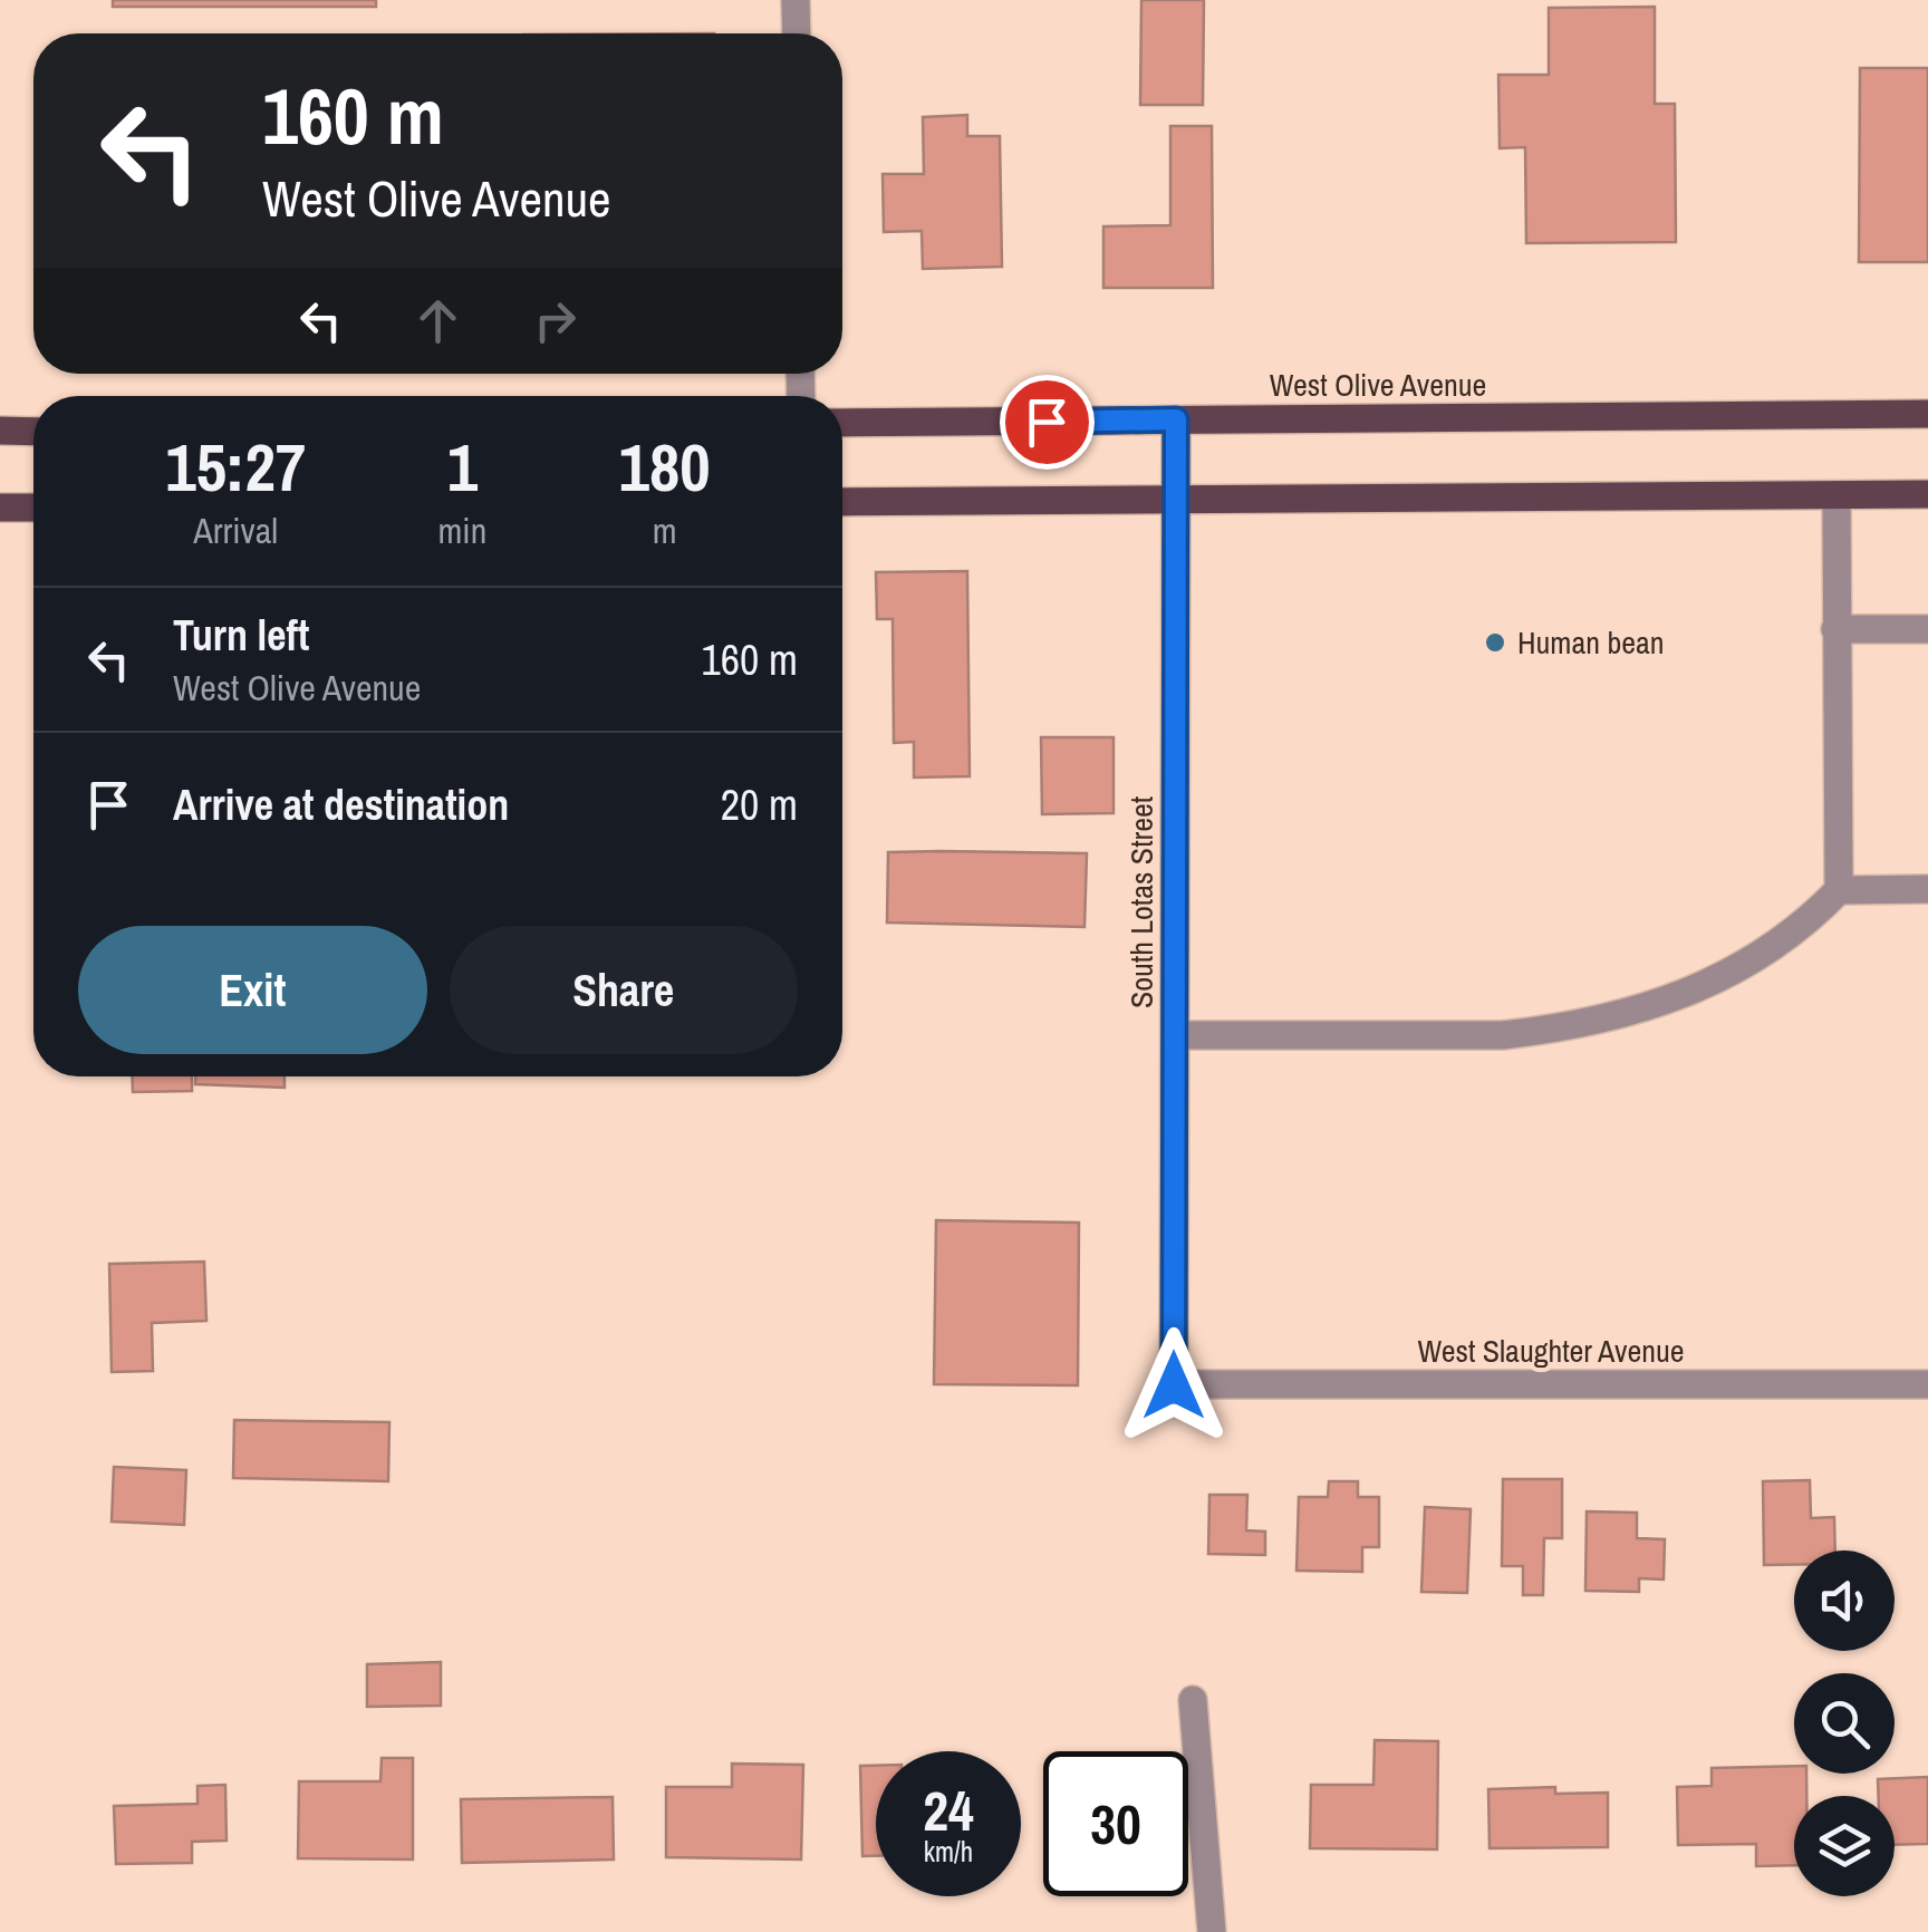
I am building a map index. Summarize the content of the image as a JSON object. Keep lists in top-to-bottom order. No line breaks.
{"streets":{"main road":["West Olive Avenue"],"street":["South Lotas Street","West Slaughter Avenue"]},"crossings":[["West Olive Avenue","South Lotas Street"],["South Lotas Street","West Slaughter Avenue"]],"places":["Human bean"],"page":{"turn":["160 m","West Olive Avenue"],"eta":["15:27","Arrival","1","min","180","m"],"list":[{"name":"Turn left","note":"West Olive Avenue","value":"160 m"},{"name":"Arrive at destination","value":"20 m"}],"buttons":["Exit","Share"],"speed":"24 km/h","limit":"30"}}
